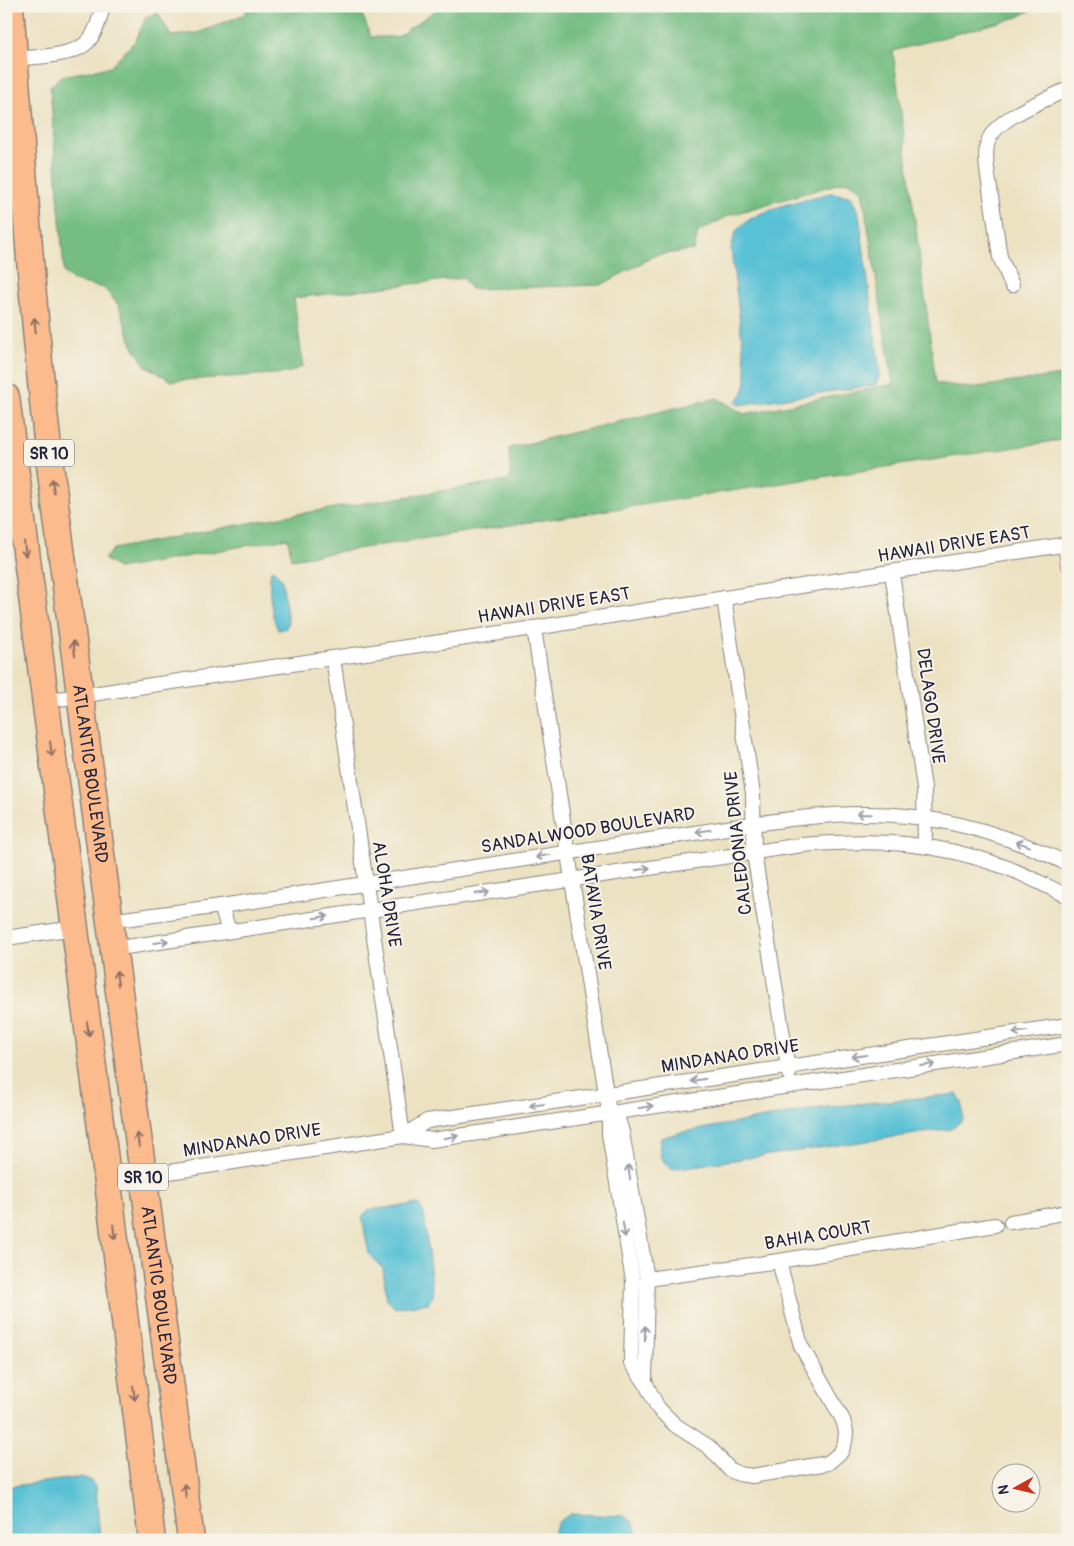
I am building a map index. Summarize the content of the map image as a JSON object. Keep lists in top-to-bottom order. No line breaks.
{"streets":{"highway":["SR 10","ATLANTIC BOULEVARD"],"street":["HAWAII DRIVE EAST","DELAGO DRIVE","SANDALWOOD BOULEVARD","CALEDONIA DRIVE","ALOHA DRIVE","BATAVIA DRIVE","MINDANAO DRIVE","BAHIA COURT"]},"crossings":[["HAWAII DRIVE EAST","DELAGO DRIVE"],["HAWAII DRIVE EAST","ATLANTIC BOULEVARD"],["HAWAII DRIVE EAST","CALEDONIA DRIVE"],["HAWAII DRIVE EAST","ALOHA DRIVE"],["HAWAII DRIVE EAST","BATAVIA DRIVE"],["DELAGO DRIVE","SANDALWOOD BOULEVARD"],["ATLANTIC BOULEVARD","SANDALWOOD BOULEVARD"],["ATLANTIC BOULEVARD","MINDANAO DRIVE"],["SANDALWOOD BOULEVARD","CALEDONIA DRIVE"],["SANDALWOOD BOULEVARD","ALOHA DRIVE"],["SANDALWOOD BOULEVARD","BATAVIA DRIVE"],["CALEDONIA DRIVE","MINDANAO DRIVE"],["ALOHA DRIVE","MINDANAO DRIVE"],["BATAVIA DRIVE","MINDANAO DRIVE"]],"north":"left"}
